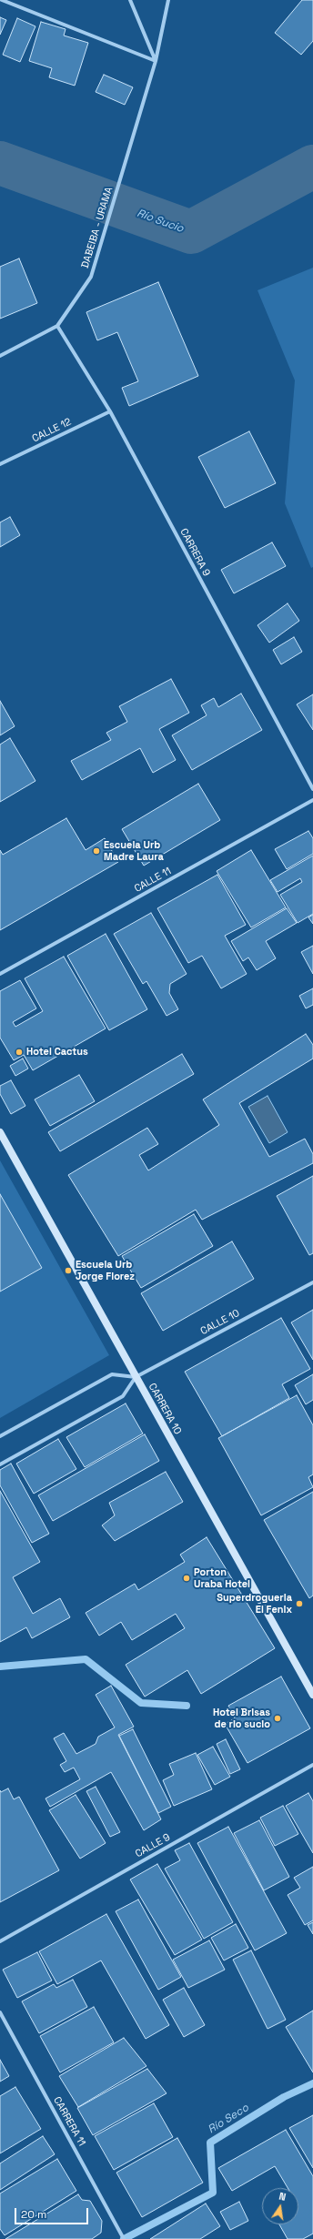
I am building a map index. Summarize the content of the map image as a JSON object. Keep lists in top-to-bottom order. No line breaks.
{"streets":{"main road":["CARRERA 10"],"street":["DABEIBA - URAMA","CALLE 12","CARRERA 9","CALLE 11","CALLE 10","CALLE 9","CARRERA 11"]},"crossings":[["DABEIBA - URAMA","CARRERA 9"],["CALLE 12","CARRERA 9"],["CALLE 10","CARRERA 10"]],"water":["Río Sucio","Río Seco"],"places":["Escuela Urb Madre Laura","Hotel Cactus","Escuela Urb Jorge Florez","Porton Uraba Hotel","Superdrogueria El Fenix","Hotel Brisas de rio sucio"],"scale_bar":"20 m","north":"top"}
